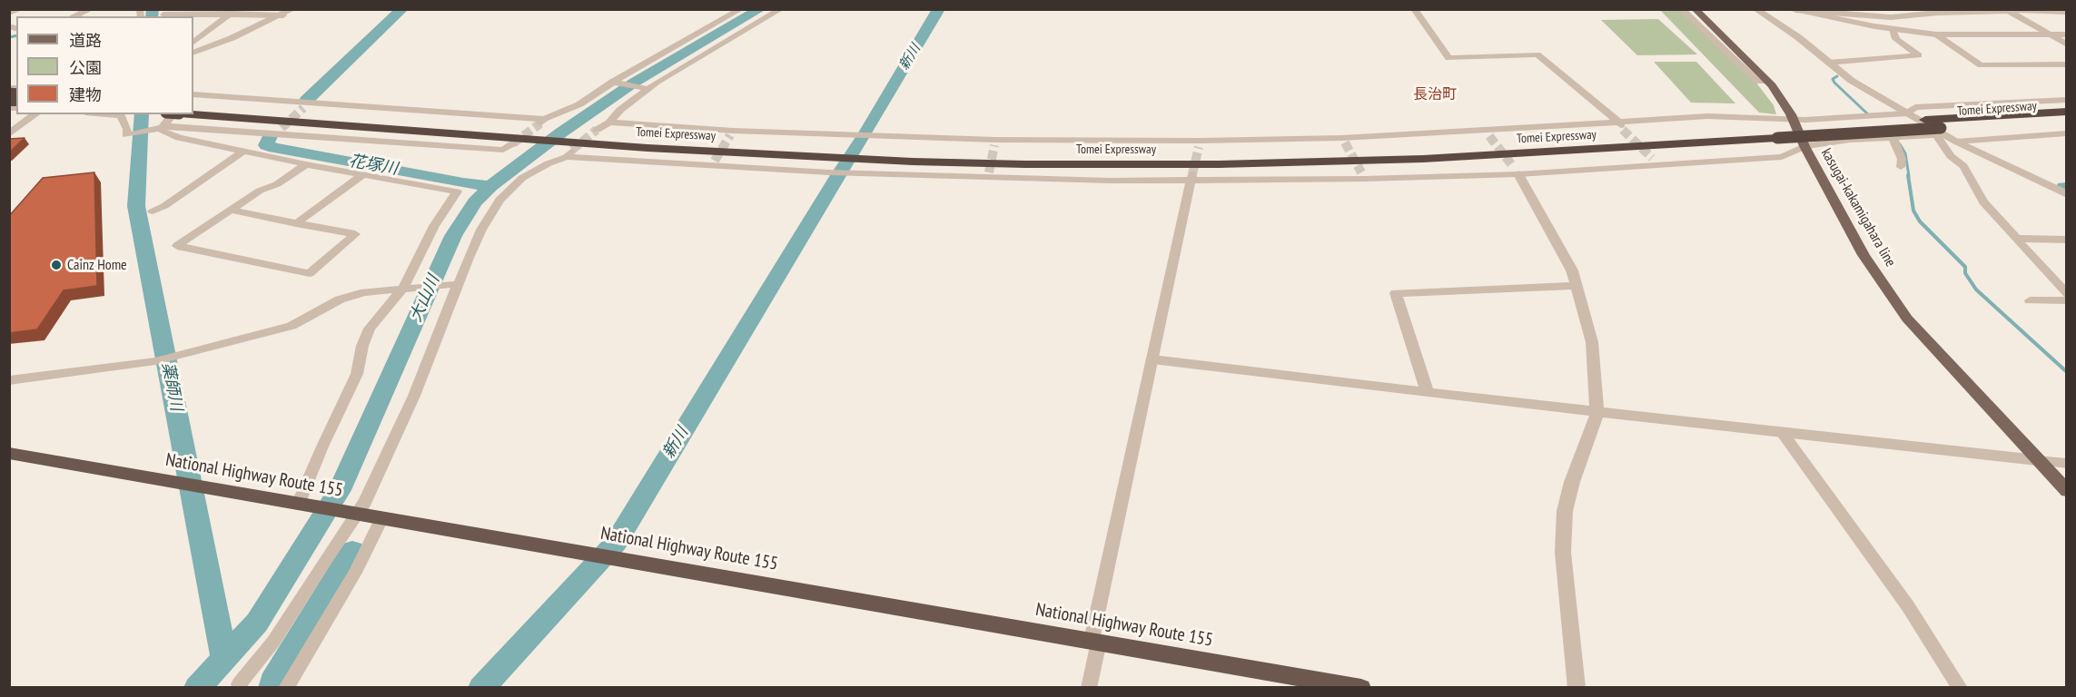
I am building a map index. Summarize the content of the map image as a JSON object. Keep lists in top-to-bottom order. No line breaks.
{"streets":{"highway":["Tomei Expressway","National Highway Route 155"],"main road":["kasugai-kakamigahara line"]},"districts":["長治町"],"water":["新川","花塚川","大山川","薬師川"],"places":["Cainz Home"],"legend":["道路","公園","建物"]}
